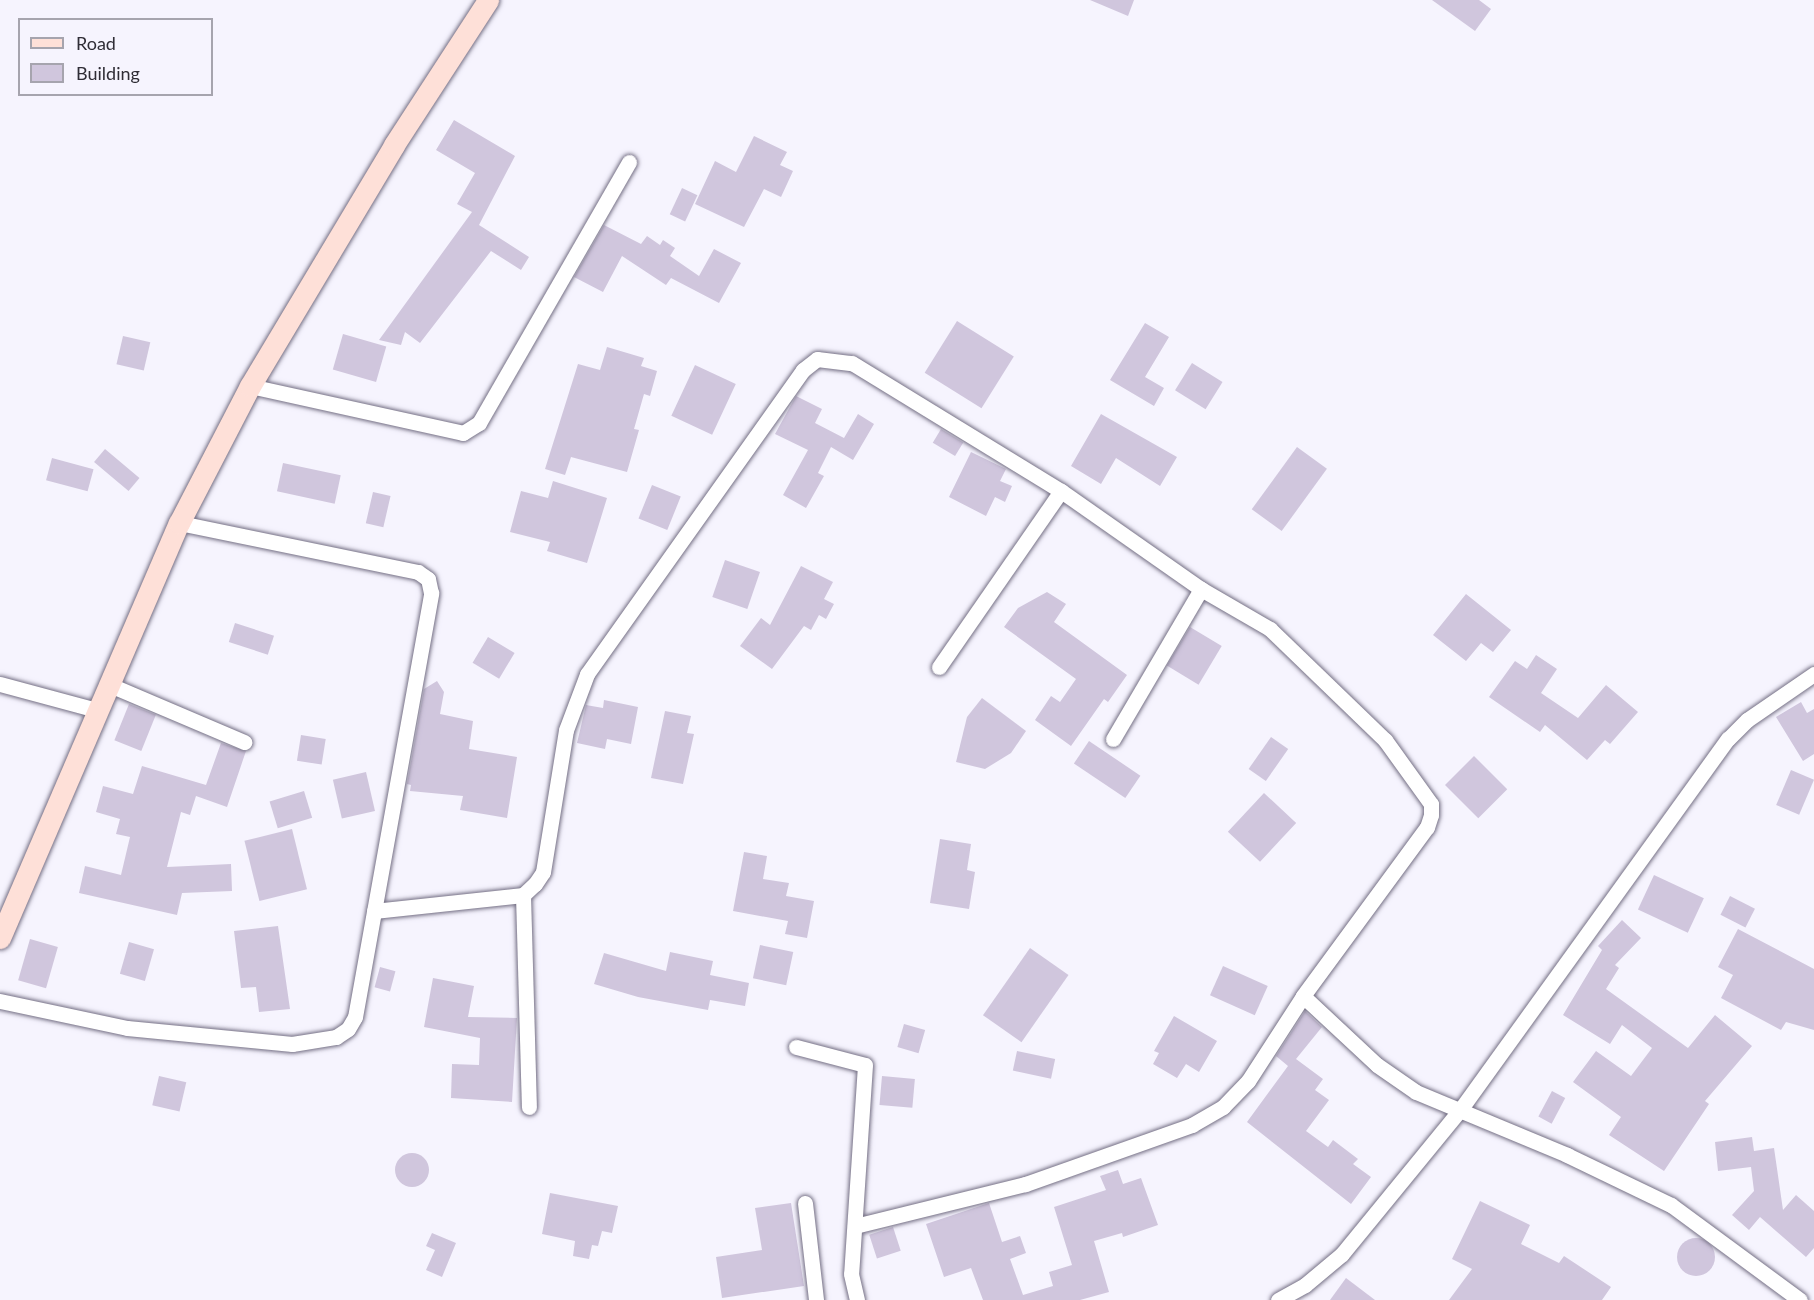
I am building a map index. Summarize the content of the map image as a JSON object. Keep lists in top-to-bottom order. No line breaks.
{"legend":["Road","Building"]}
